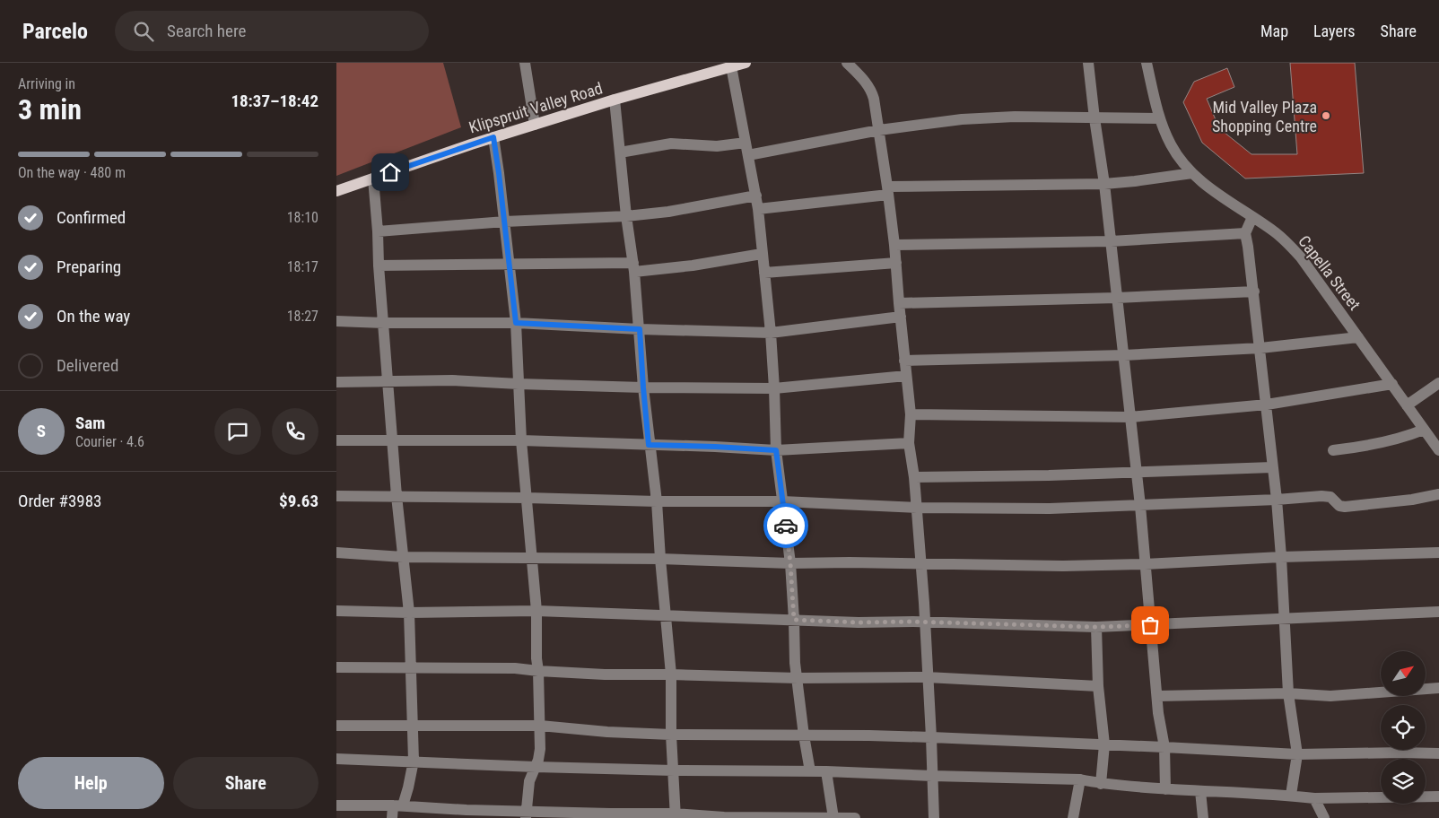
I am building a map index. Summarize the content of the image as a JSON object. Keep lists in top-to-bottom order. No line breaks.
{"streets":{"main road":["Klipspruit Valley Road"],"street":["Capella Street"]},"places":["Mid Valley Plaza Shopping Centre"],"north":"top right","page":{"header":"Parcelo","search":"Search here","nav":["Map","Layers","Share"],"heading":["3 min","Arriving in","18:37–18:42"],"panel":["Sam","Courier · 4.6","Order #3983","$9.63"],"bar":"On the way · 480 m","list":[["Confirmed","18:10"],["Preparing","18:17"],["On the way","18:27"],"Delivered"],"round":"S","buttons":["Help","Share"]}}
